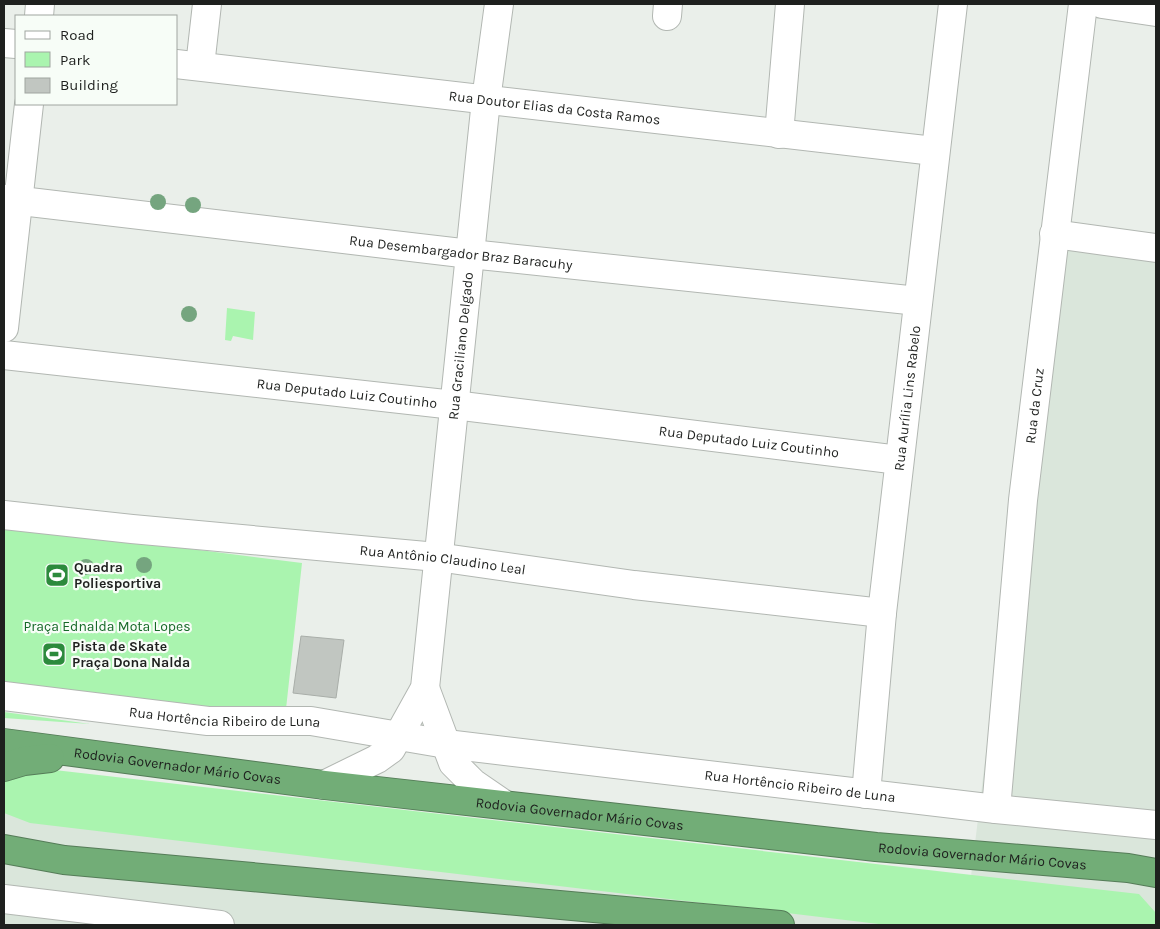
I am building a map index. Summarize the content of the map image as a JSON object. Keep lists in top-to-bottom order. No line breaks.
{"streets":{"highway":["Rodovia Governador Mário Covas"],"street":["Rua Doutor Elias da Costa Ramos","Rua Desembargador Braz Baracuhy","Rua Graciliano Delgado","Rua Deputado Luiz Coutinho","Rua Aurília Lins Rabelo","Rua da Cruz","Rua Antônio Claudino Leal","Rua Hortência Ribeiro de Luna","Rua Hortêncio Ribeiro de Luna"]},"crossings":[["Rua Doutor Elias da Costa Ramos","Rua Graciliano Delgado"],["Rua Doutor Elias da Costa Ramos","Rua Aurília Lins Rabelo"],["Rua Desembargador Braz Baracuhy","Rua Graciliano Delgado"],["Rua Desembargador Braz Baracuhy","Rua Aurília Lins Rabelo"],["Rua Graciliano Delgado","Rua Deputado Luiz Coutinho"],["Rua Graciliano Delgado","Rua Antônio Claudino Leal"],["Rua Graciliano Delgado","Rua Hortência Ribeiro de Luna"],["Rua Graciliano Delgado","Rodovia Governador Mário Covas"],["Rua Graciliano Delgado","Rua Hortêncio Ribeiro de Luna"],["Rua Deputado Luiz Coutinho","Rua Aurília Lins Rabelo"],["Rua Aurília Lins Rabelo","Rua Antônio Claudino Leal"],["Rua Aurília Lins Rabelo","Rua Hortêncio Ribeiro de Luna"],["Rua da Cruz","Rua Hortêncio Ribeiro de Luna"],["Rua Hortência Ribeiro de Luna","Rua Hortêncio Ribeiro de Luna"]],"parks":["Praça Ednalda Mota Lopes"],"places":{"sports":["Quadra Poliesportiva","Pista de Skate Praça Dona Nalda"]},"legend":["Road","Park","Building"]}
